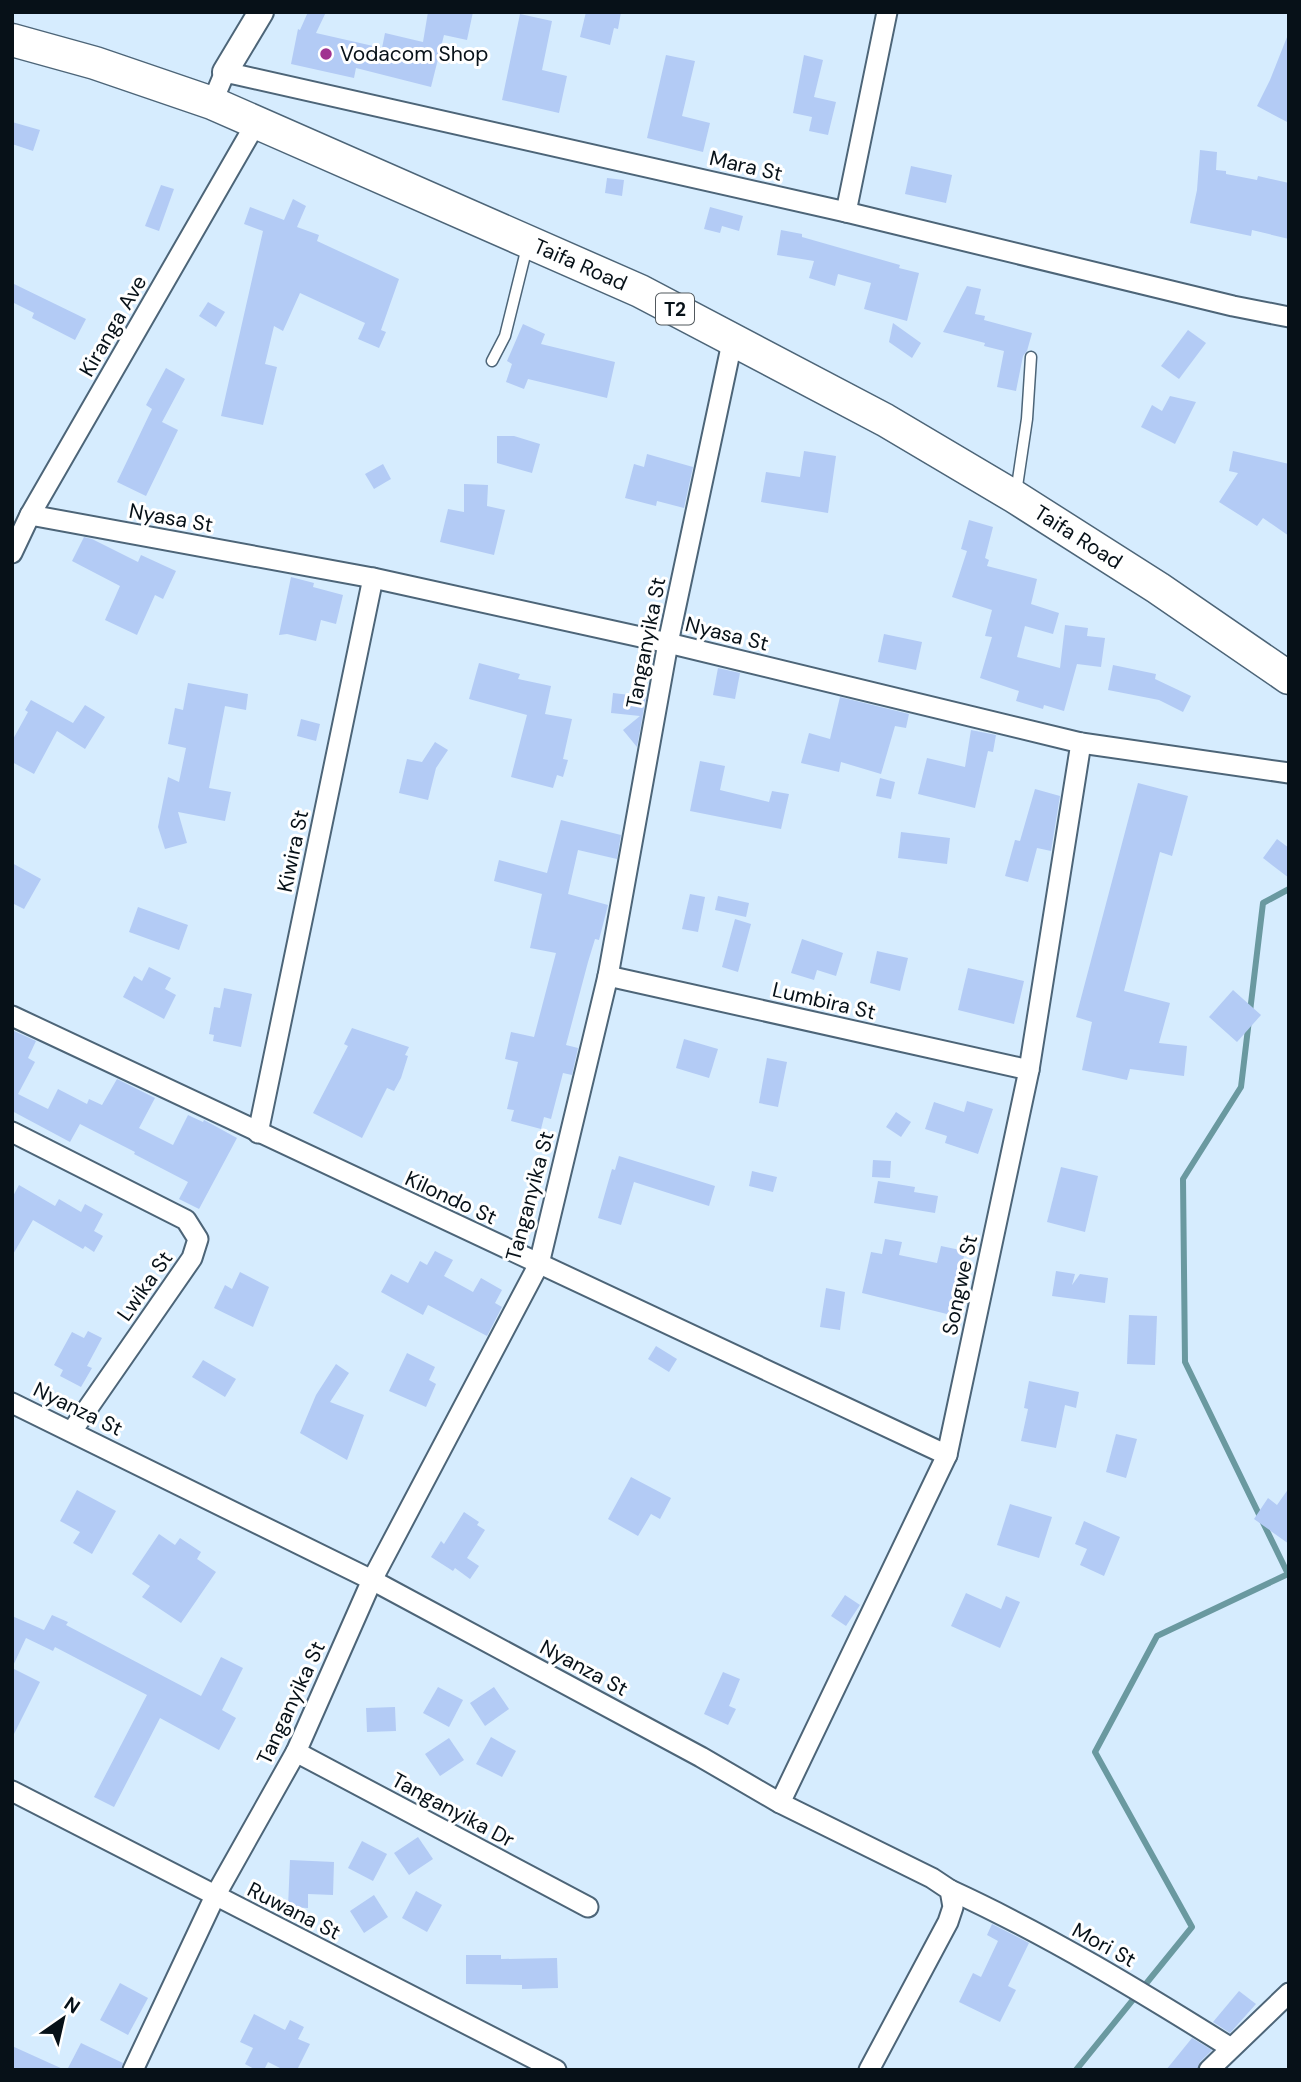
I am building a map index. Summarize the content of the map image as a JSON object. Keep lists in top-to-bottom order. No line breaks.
{"streets":{"highway":["Taifa Road","T2"],"street":["Mara St","Kiranga Ave","Nyasa St","Tanganyika St","Kiwira St","Lumbira St","Kilondo St","Songwe St","Lwika St","Nyanza St","Tanganyika Dr","Ruwana St","Mori St"]},"crossings":[["Taifa Road","Kiranga Ave"],["Taifa Road","Tanganyika St"],["Kiranga Ave","Nyasa St"],["Nyasa St","Tanganyika St"],["Nyasa St","Kiwira St"],["Nyasa St","Songwe St"],["Tanganyika St","Lumbira St"],["Tanganyika St","Kilondo St"],["Tanganyika St","Nyanza St"],["Tanganyika St","Tanganyika Dr"],["Tanganyika St","Ruwana St"],["Kiwira St","Kilondo St"],["Lumbira St","Songwe St"],["Kilondo St","Songwe St"],["Songwe St","Nyanza St"],["Lwika St","Nyanza St"],["Nyanza St","Mori St"]],"places":["Vodacom Shop"],"north":"top right"}
